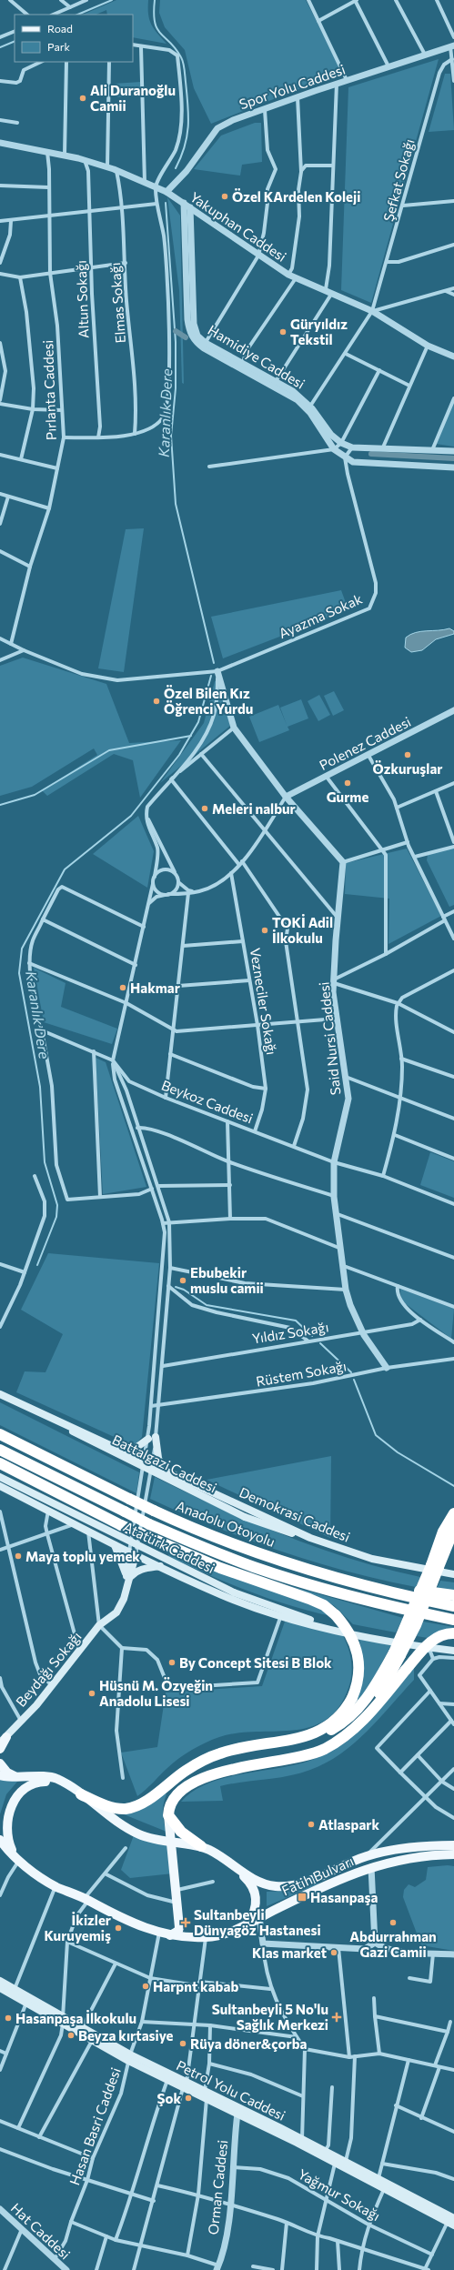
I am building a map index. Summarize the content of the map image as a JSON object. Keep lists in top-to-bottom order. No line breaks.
{"streets":{"highway":["Anadolu Otoyolu"],"main road":["Battalgazi Caddesi","Demokrasi Caddesi","Atatürk Caddesi","Beydağı Sokağı","Fatih Bulvarı","Petrol Yolu Caddesi"],"street":["Spor Yolu Caddesi","Şefkat Sokağı","Yakuphan Caddesi","Altun Sokağı","Elmas Sokağı","Hamidiye Caddesi","Pırlanta Caddesi","Ayazma Sokak","Polenez Caddesi","Vezneciler Sokağı","Said Nursi Caddesi","Beykoz Caddesi","Yıldız Sokağı","Rüstem Sokağı","Hasan Basri Caddesi","Orman Caddesi","Yağmur Sokağı","Hat Caddesi"]},"crossings":[["Spor Yolu Caddesi","Yakuphan Caddesi"],["Şefkat Sokağı","Yakuphan Caddesi"],["Şefkat Sokağı","Hamidiye Caddesi"],["Yakuphan Caddesi","Altun Sokağı"],["Yakuphan Caddesi","Elmas Sokağı"],["Yakuphan Caddesi","Hamidiye Caddesi"],["Yakuphan Caddesi","Pırlanta Caddesi"],["Vezneciler Sokağı","Beykoz Caddesi"],["Said Nursi Caddesi","Beykoz Caddesi"],["Said Nursi Caddesi","Yıldız Sokağı"],["Said Nursi Caddesi","Rüstem Sokağı"],["Battalgazi Caddesi","Demokrasi Caddesi"],["Atatürk Caddesi","Beydağı Sokağı"],["Fatih Bulvarı","Hasan Basri Caddesi"],["Petrol Yolu Caddesi","Hasan Basri Caddesi"],["Petrol Yolu Caddesi","Orman Caddesi"],["Hasan Basri Caddesi","Hat Caddesi"],["Orman Caddesi","Yağmur Sokağı"]],"water":["Karanlık Dere"],"places":{"other":["Ali Duranoğlu Camii","Özel KArdelen Koleji","Güryıldız Tekstil","Özel Bilen Kız Öğrenci Yurdu","Özkuruşlar","Gurme","Meleri nalbur","TOKİ Adil İlkokulu","Hakmar","Ebubekir muslu camii","Maya toplu yemek","By Concept Sitesi B Blok","Hüsnü M. Özyeğin Anadolu Lisesi","Atlaspark","Abdurrahman Gazi Camii","İkizler Kuruyemiş","Klas market","Harpnt kabab","Hasanpaşa İlkokulu","Beyza kırtasiye","Rüya döner&çorba","Şok"],"transit":["Hasanpaşa"],"health":["Sultanbeyli Dünyagöz Hastanesi","Sultanbeyli 5 No'lu Sağlık Merkezi"]},"legend":["Road","Park"]}
